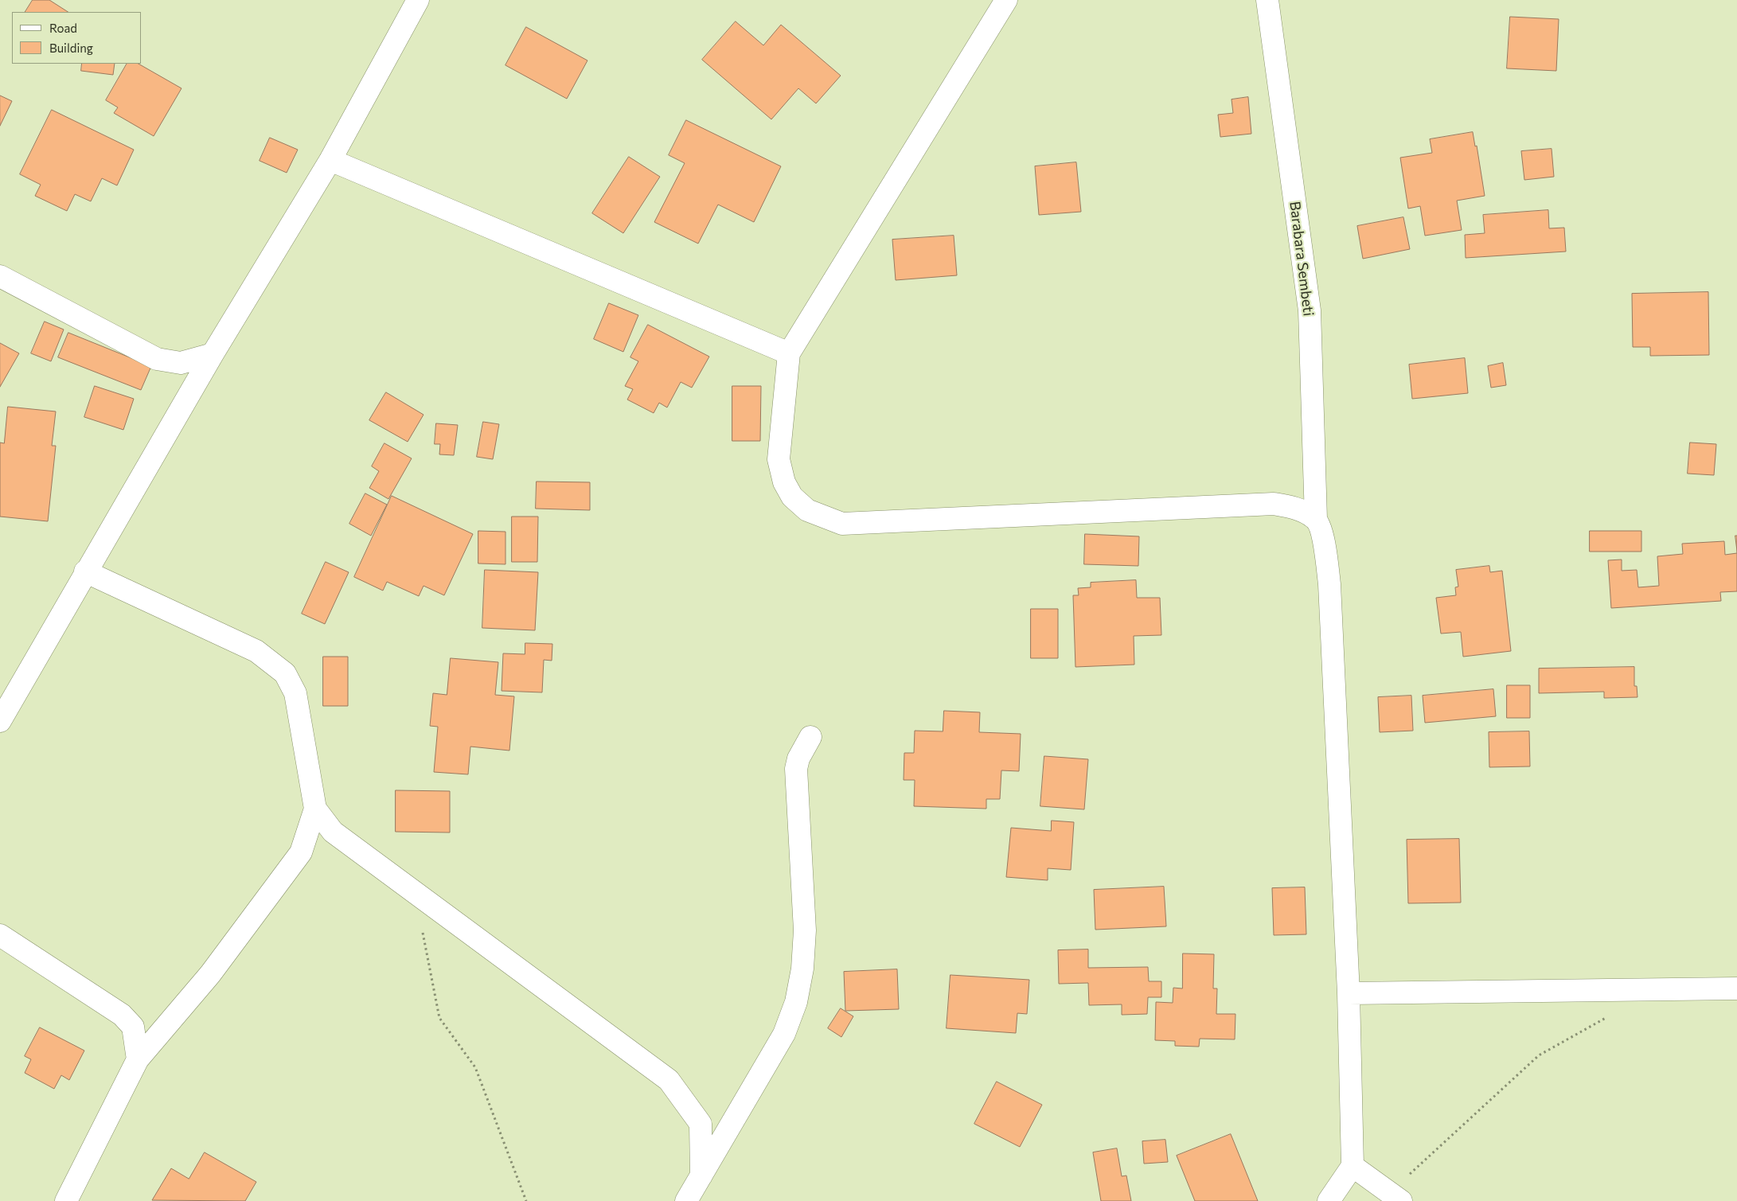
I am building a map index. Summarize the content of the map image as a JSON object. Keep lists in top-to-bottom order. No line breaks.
{"streets":{"street":["Barabara Sembeti"]},"legend":["Road","Building"]}
